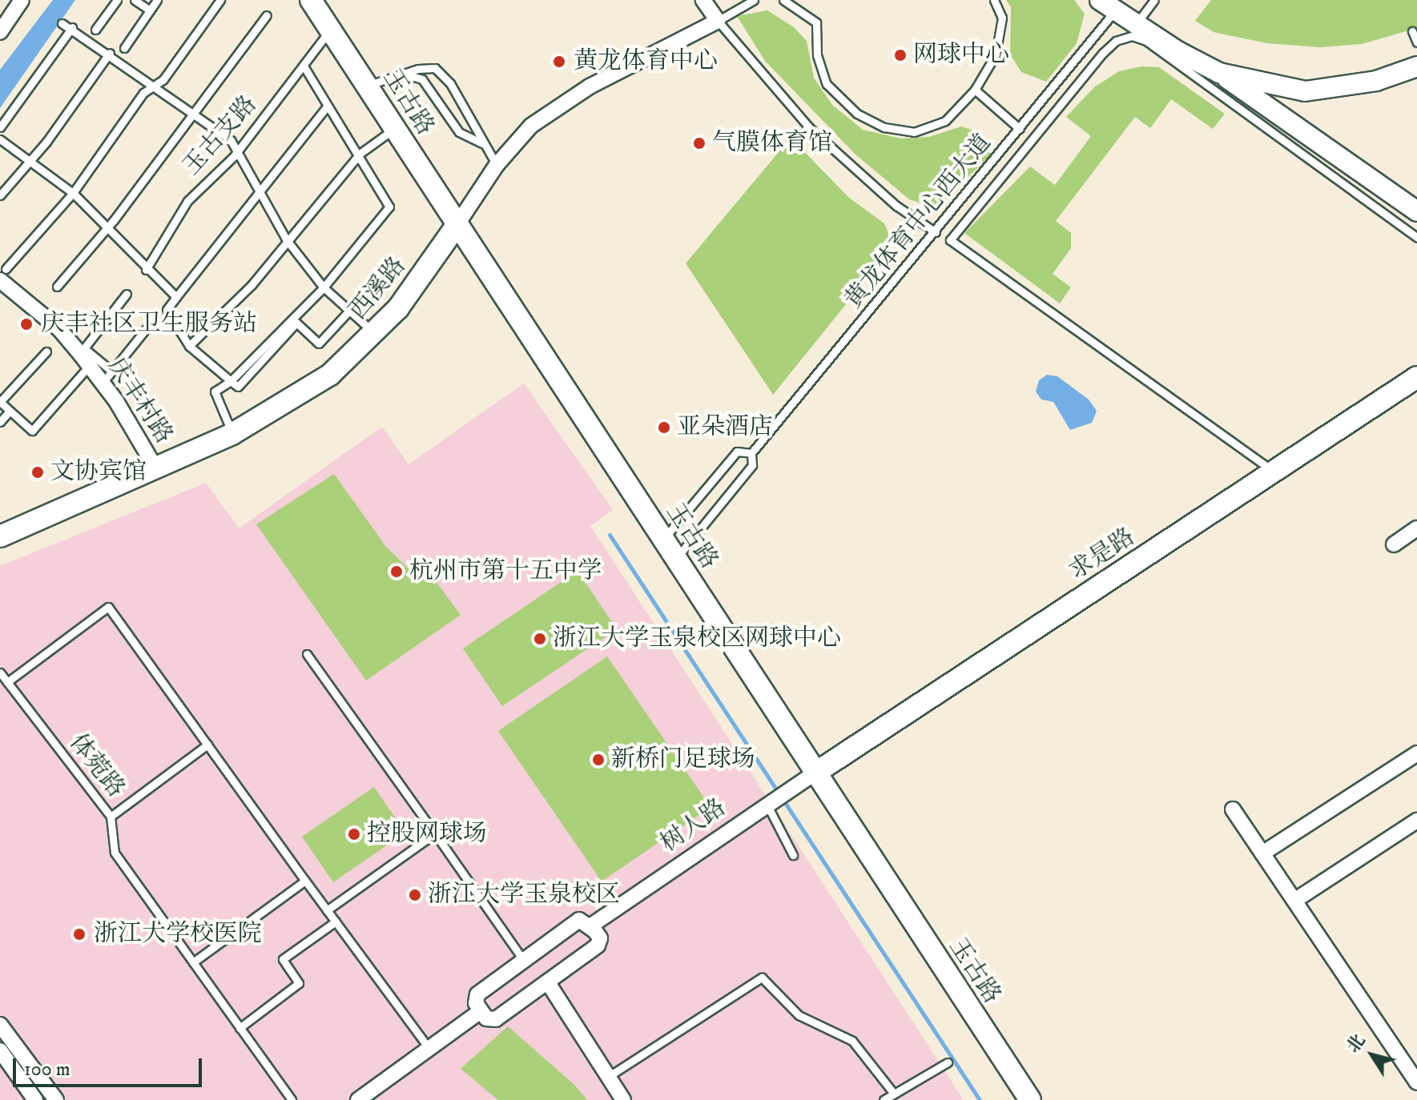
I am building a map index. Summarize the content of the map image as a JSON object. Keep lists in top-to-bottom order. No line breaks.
{"streets":{"main road":["玉古路","西溪路","求是路"],"street":["庆丰村路","树人路"],"lane":["玉古支路","黄龙体育中心西大道","体菀路"]},"crossings":[["玉古路","玉古支路"],["玉古路","黄龙体育中心西大道"],["玉古路","西溪路"],["玉古路","求是路"],["玉古路","树人路"],["西溪路","庆丰村路"],["求是路","树人路"]],"places":["网球中心","黄龙体育中心","气膜体育馆","庆丰社区卫生服务站","亚朵酒店","文协宾馆","杭州市第十五中学","浙江大学玉泉校区网球中心","新桥门足球场","控股网球场","浙江大学玉泉校区","浙江大学校医院"],"scale_bar":"100 m","north":"top left"}
